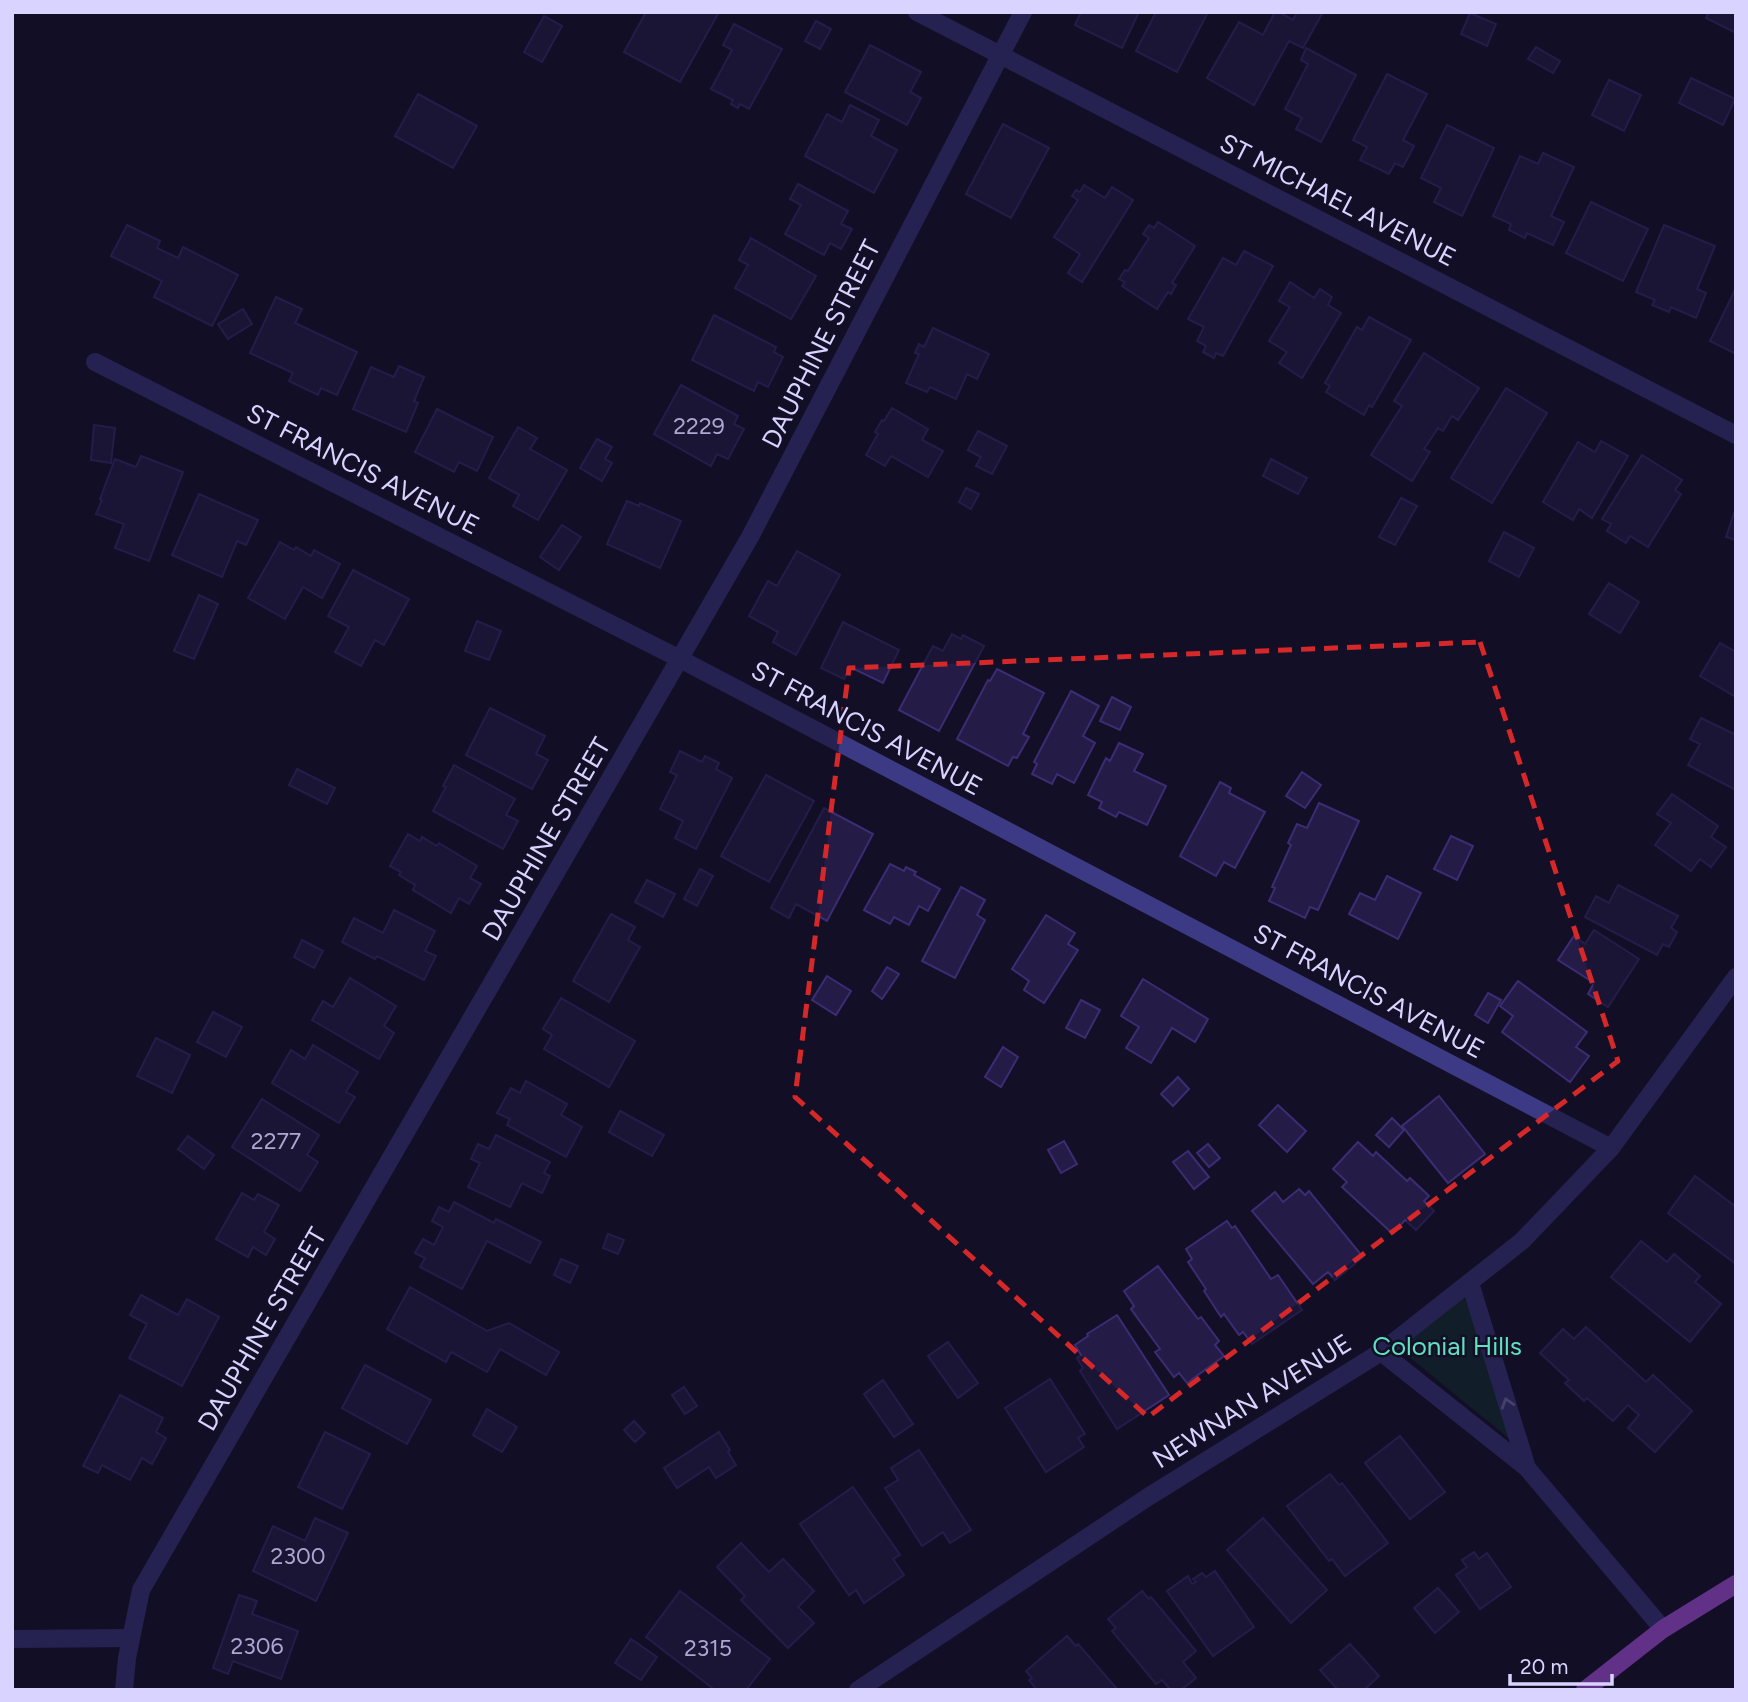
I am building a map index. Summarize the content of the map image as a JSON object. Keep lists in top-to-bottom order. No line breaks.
{"streets":{"street":["ST MICHAEL AVENUE","DAUPHINE STREET","ST FRANCIS AVENUE","NEWNAN AVENUE"]},"crossings":[["ST MICHAEL AVENUE","DAUPHINE STREET"],["DAUPHINE STREET","ST FRANCIS AVENUE"],["ST FRANCIS AVENUE","NEWNAN AVENUE"]],"parks":["Colonial Hills"],"house_numbers":["2229","2277","2300","2306","2315"],"scale_bar":"20 m"}
